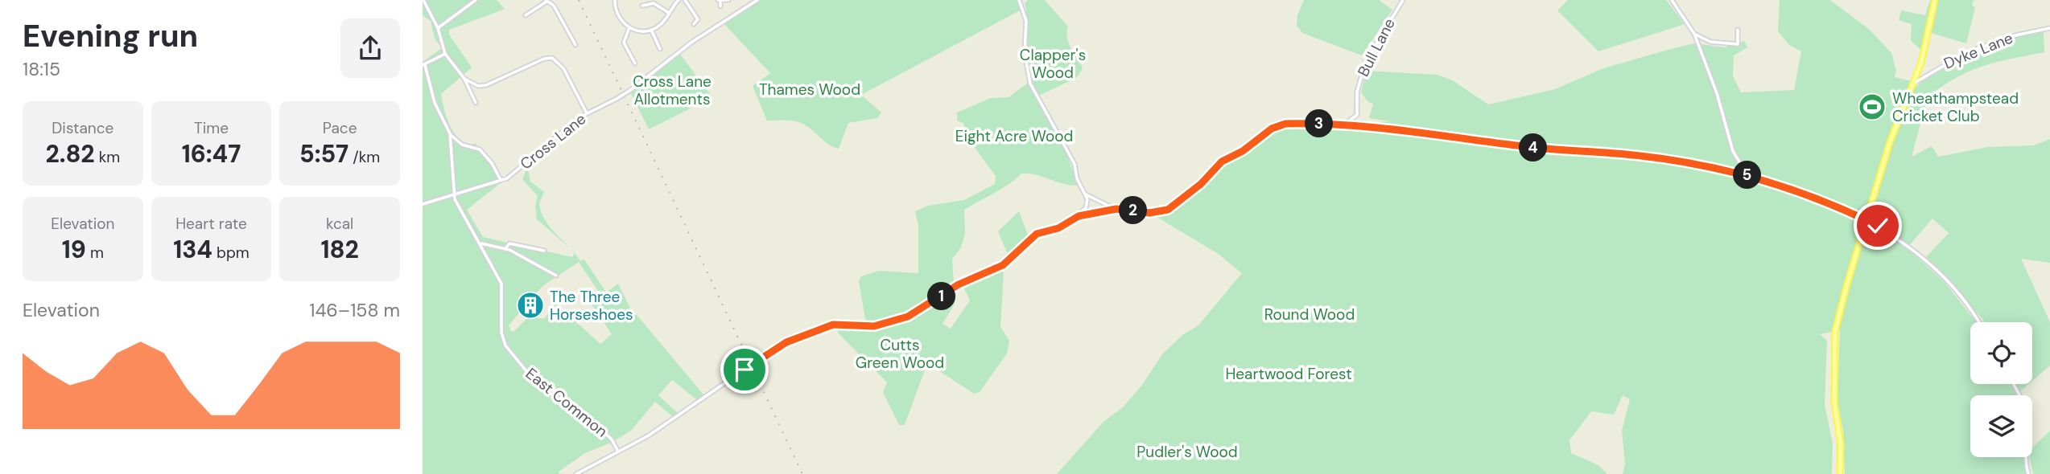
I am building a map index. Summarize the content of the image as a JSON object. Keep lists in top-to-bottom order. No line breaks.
{"streets":{"street":["Bull Lane","Dyke Lane","Cross Lane","East Common"]},"crossings":[["Cross Lane","East Common"]],"parks":["Clapper's Wood","Cross Lane Allotments","Thames Wood","Eight Acre Wood","Round Wood","Cutts Green Wood","Heartwood Forest","Pudler's Wood"],"places":{"sports":["Wheathampstead Cricket Club"],"building":["The Three Horseshoes"]},"page":{"heading":["Evening run","18:15"],"stats":[["Distance","2.82 km"],["Time","16:47"],["Pace","5:57 /km"],["Elevation","19 m"],["Heart rate","134 bpm"],["kcal","182"]],"pins":["3","4","5","2","1"],"chart":["Elevation","146–158 m"]}}
